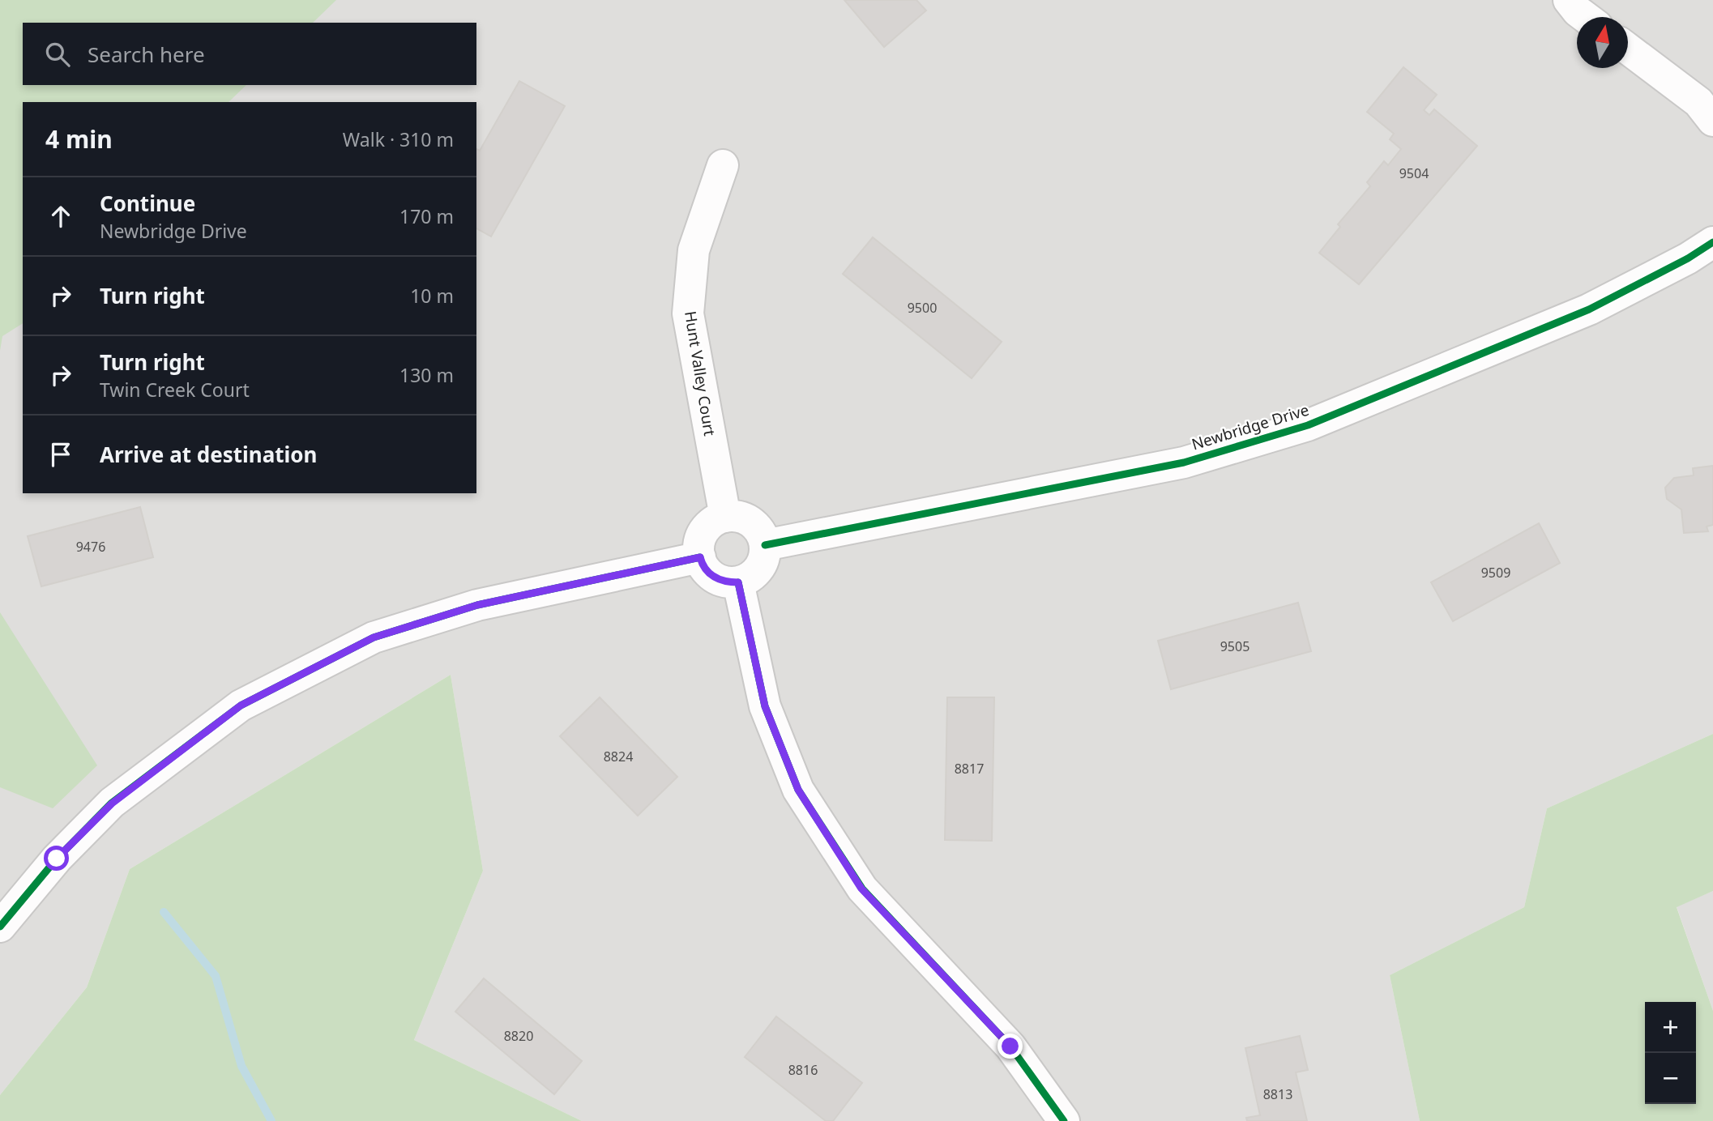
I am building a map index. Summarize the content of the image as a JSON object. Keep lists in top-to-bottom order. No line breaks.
{"streets":{"street":["Hunt Valley Court","Newbridge Drive"]},"crossings":[["Hunt Valley Court","Newbridge Drive"]],"house_numbers":["9504","9500","9476","9509","9505","8824","8817","8820","8816","8813"],"north":"top","page":{"search":"Search here","heading":["4 min","Walk · 310 m"],"list":[["Continue","Newbridge Drive","170 m"],["Turn right","10 m"],["Turn right","Twin Creek Court","130 m"],"Arrive at destination"],"map_buttons":["+","−"]}}
